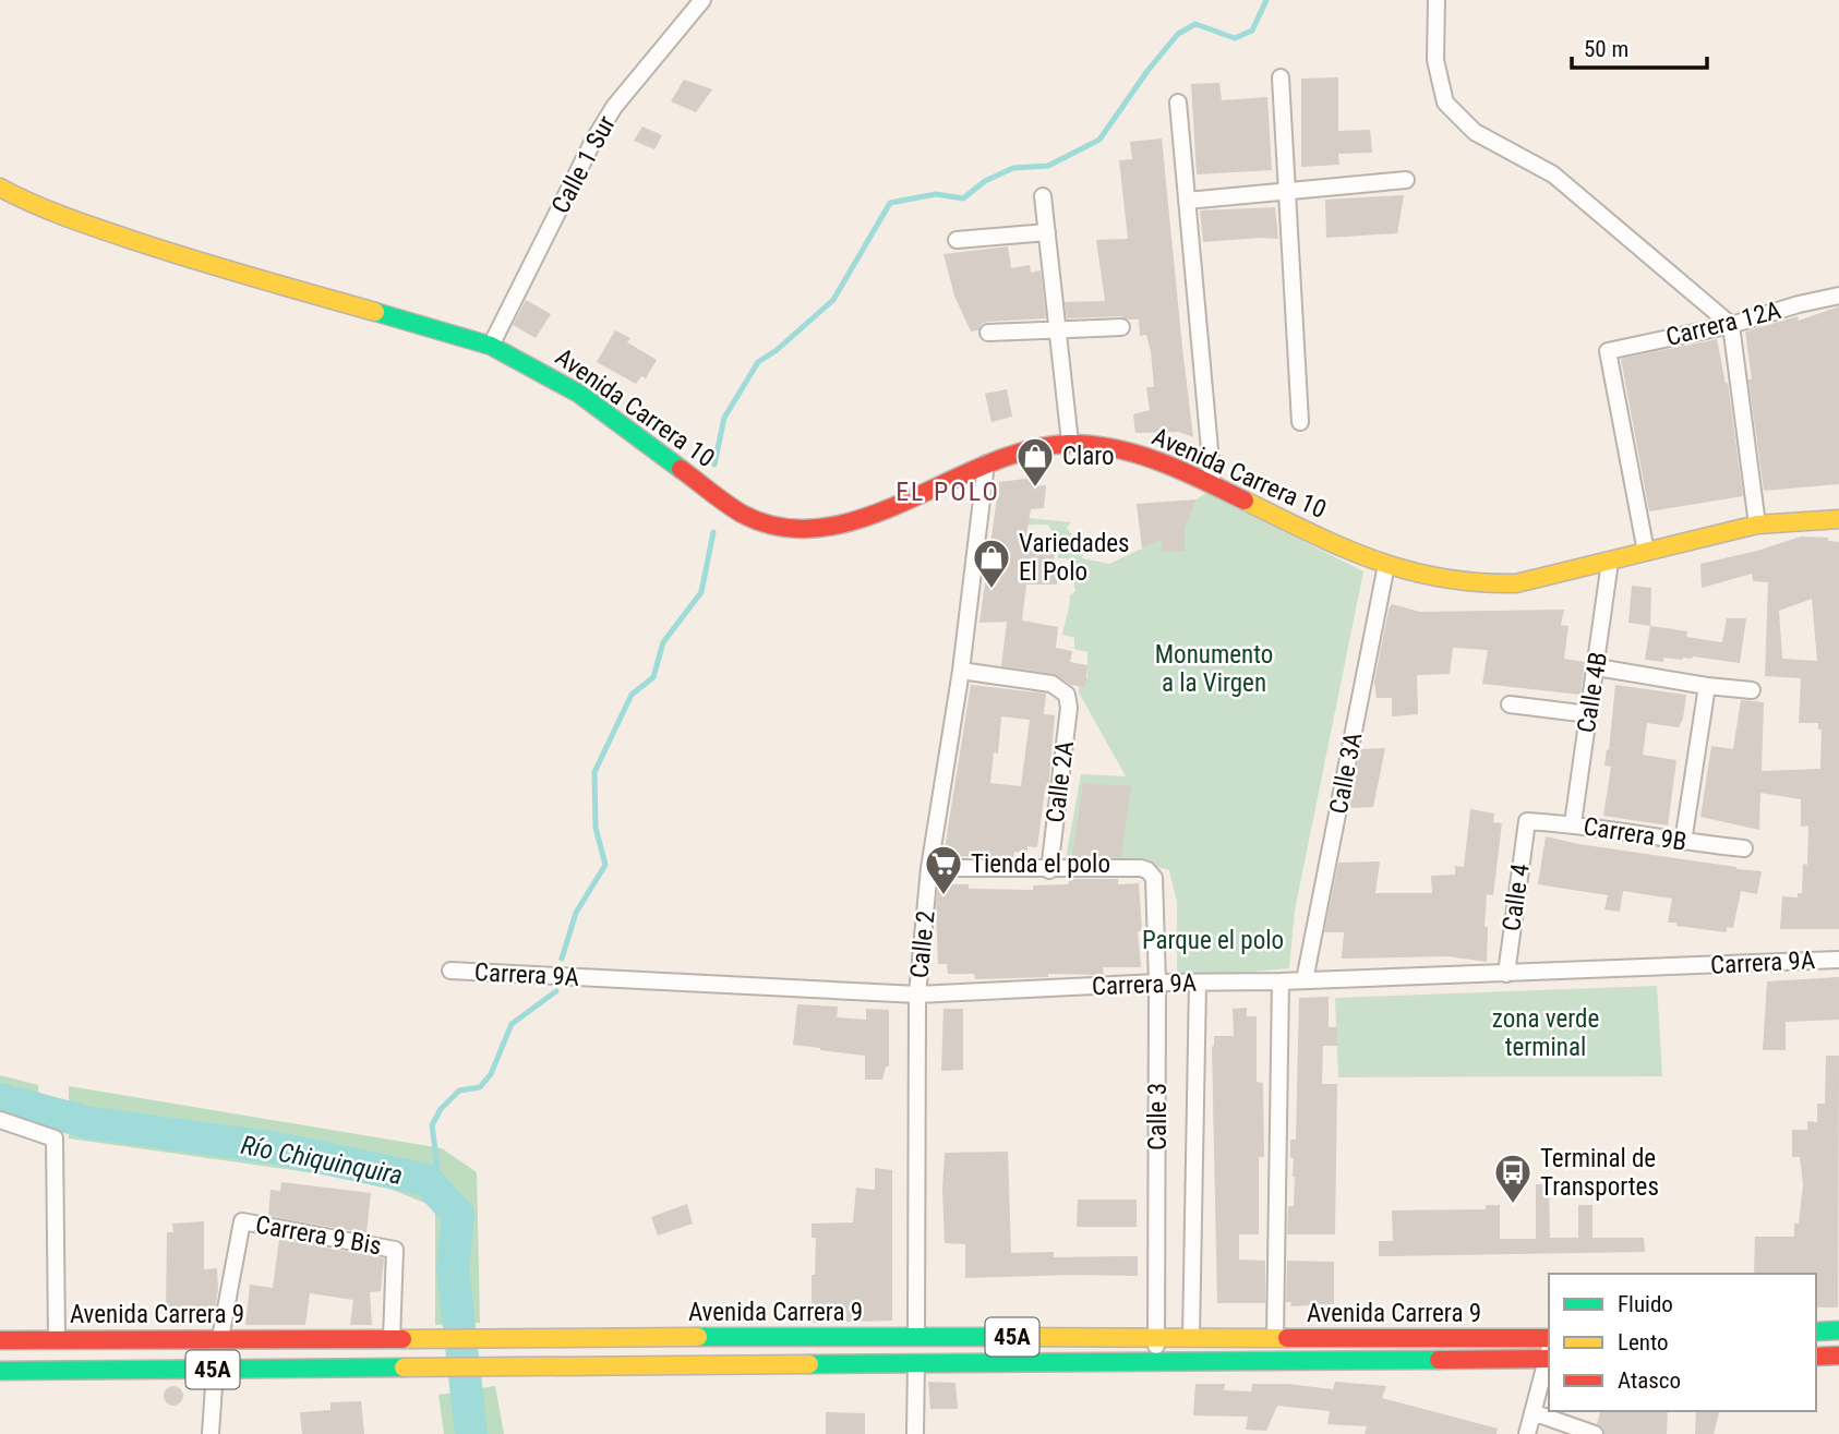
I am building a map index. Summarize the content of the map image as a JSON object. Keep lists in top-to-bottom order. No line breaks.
{"streets":{"main road":["Avenida Carrera 10","Avenida Carrera 9","45A"],"street":["Calle 1 Sur","Carrera 12A","Calle 4B","Calle 3A","Calle 2A","Carrera 9B","Calle 4","Calle 2","Carrera 9A","Calle 3","Carrera 9 Bis"]},"crossings":[["Calle 1 Sur","Avenida Carrera 10"],["Carrera 12A","Avenida Carrera 10"],["Avenida Carrera 10","Calle 4B"],["Avenida Carrera 10","Calle 3A"],["Avenida Carrera 10","Calle 2"],["Calle 4B","Carrera 9B"],["Calle 3A","Carrera 9A"],["Calle 2A","Calle 2"],["Calle 2A","Calle 3"],["Carrera 9B","Calle 4"],["Calle 4","Carrera 9A"],["Calle 2","Carrera 9A"],["Calle 2","Avenida Carrera 9"],["Carrera 9A","Calle 3"],["Calle 3","Avenida Carrera 9"],["Carrera 9 Bis","Avenida Carrera 9"]],"districts":["EL POLO"],"water":["Río Chiquinquira"],"parks":["Monumento a la Virgen","Parque el polo","zona verde terminal"],"places":{"shop":["Claro","Variedades El Polo"],"supermarket":["Tienda el polo"],"bus stop":["Terminal de Transportes"]},"legend":["Fluido","Lento","Atasco"],"scale_bar":"50 m"}
